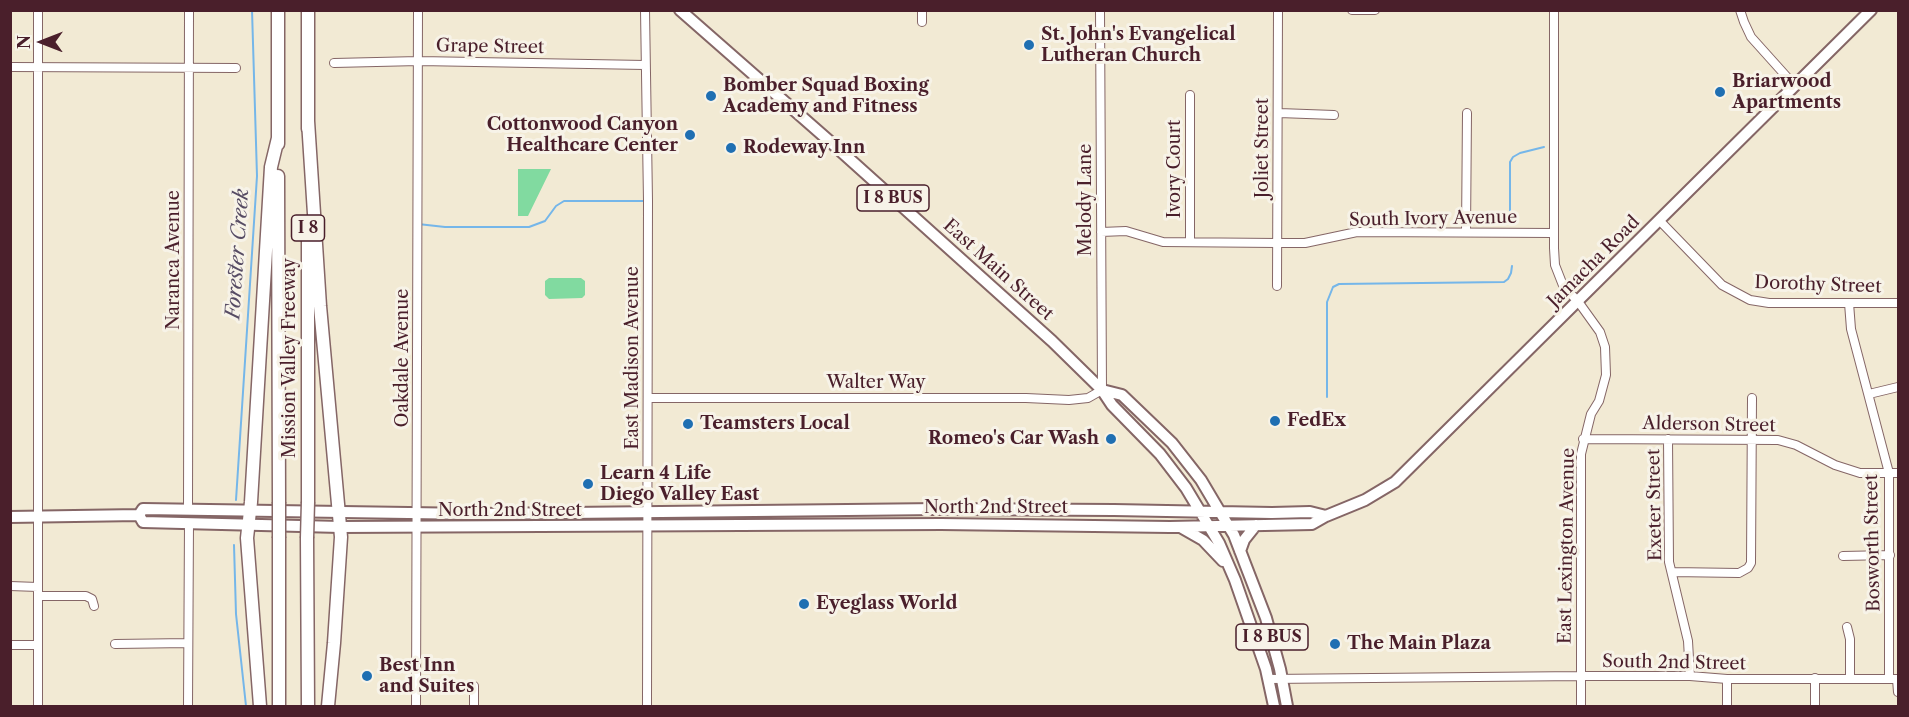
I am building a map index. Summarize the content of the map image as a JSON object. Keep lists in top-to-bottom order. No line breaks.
{"streets":{"highway":["I 8","Mission Valley Freeway"],"main road":["I 8 BUS","Jamacha Road","East Main Street","North 2nd Street"],"street":["Grape Street","Joliet Street","Ivory Court","Melody Lane","South Ivory Avenue","Naranca Avenue","Dorothy Street","Oakdale Avenue","East Madison Avenue","Walter Way","Alderson Street","Exeter Street","Bosworth Street","East Lexington Avenue","South 2nd Street"]},"crossings":[["Grape Street","Oakdale Avenue"],["Grape Street","East Madison Avenue"],["Joliet Street","South Ivory Avenue"],["Ivory Court","South Ivory Avenue"],["Melody Lane","South Ivory Avenue"],["Melody Lane","East Main Street"],["Melody Lane","Walter Way"],["South Ivory Avenue","East Lexington Avenue"],["Naranca Avenue","North 2nd Street"],["Jamacha Road","East Main Street"],["Jamacha Road","Dorothy Street"],["Jamacha Road","North 2nd Street"],["Jamacha Road","East Lexington Avenue"],["East Main Street","Walter Way"],["East Main Street","North 2nd Street"],["East Main Street","South 2nd Street"],["Dorothy Street","Bosworth Street"],["Oakdale Avenue","North 2nd Street"],["East Madison Avenue","Walter Way"],["East Madison Avenue","North 2nd Street"],["Alderson Street","Exeter Street"],["Alderson Street","Bosworth Street"],["Alderson Street","East Lexington Avenue"],["Exeter Street","South 2nd Street"],["Bosworth Street","South 2nd Street"],["East Lexington Avenue","South 2nd Street"]],"water":["Forester Creek"],"places":["St. John's Evangelical Lutheran Church","Briarwood Apartments","Bomber Squad Boxing Academy and Fitness","Cottonwood Canyon Healthcare Center","Rodeway Inn","FedEx","Teamsters Local","Romeo's Car Wash","Learn 4 Life Diego Valley East","Eyeglass World","The Main Plaza","Best Inn and Suites"],"north":"left"}
